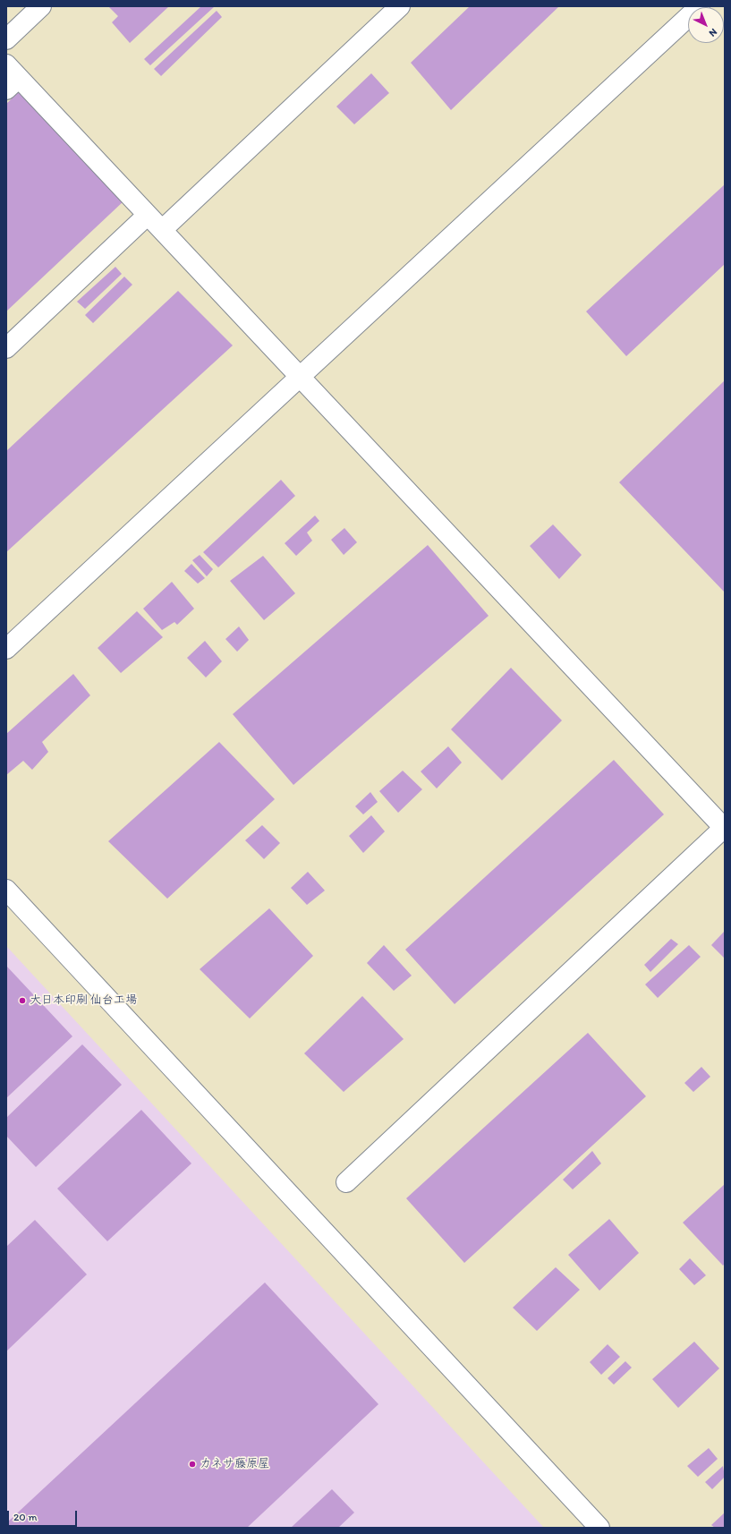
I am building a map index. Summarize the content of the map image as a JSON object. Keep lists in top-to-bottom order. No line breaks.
{"places":["大日本印刷 仙台工場","カネサ藤原屋"],"scale_bar":"20 m","north":"bottom right"}
